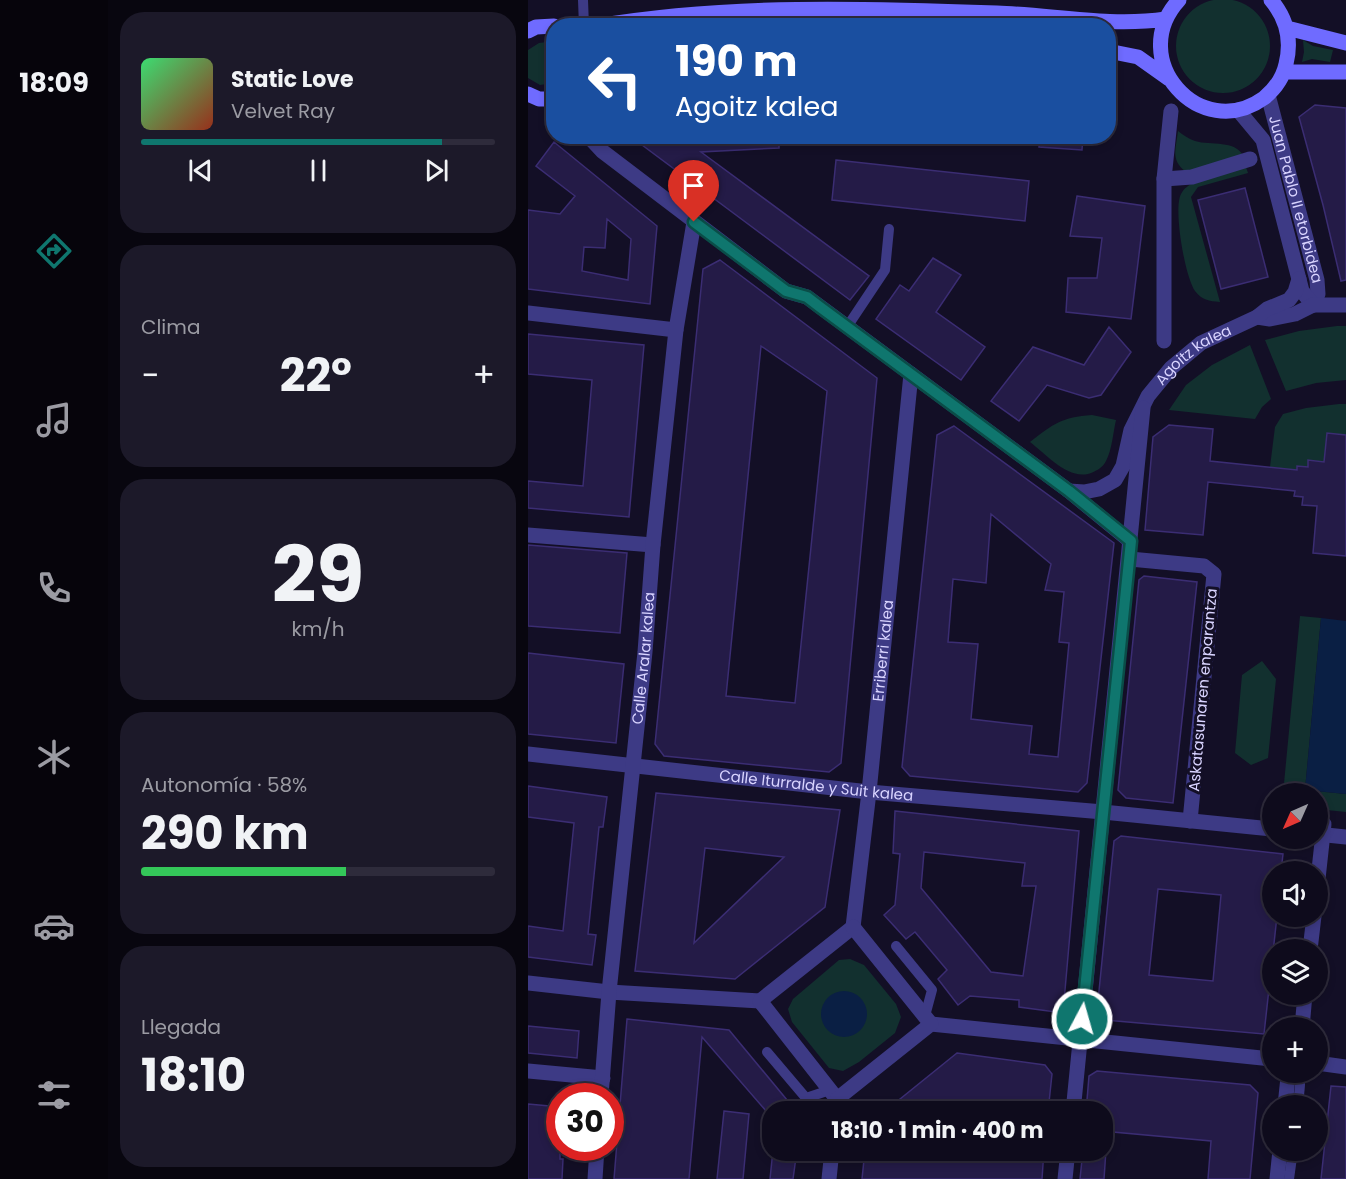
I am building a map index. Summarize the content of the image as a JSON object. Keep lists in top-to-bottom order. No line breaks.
{"streets":{"street":["Juan Pablo II etorbidea","Agoitz kalea","Erriberri kalea","Calle Aralar kalea","Askatasunaren enparantza","Calle Iturralde y Suit kalea"]},"crossings":[["Juan Pablo II etorbidea","Agoitz kalea"],["Agoitz kalea","Askatasunaren enparantza"],["Agoitz kalea","Calle Iturralde y Suit kalea"],["Erriberri kalea","Calle Iturralde y Suit kalea"],["Calle Aralar kalea","Calle Iturralde y Suit kalea"]],"north":"bottom left","page":{"tabs":"18:09","turn":["190 m","Agoitz kalea"],"song":["Static Love","Velvet Ray"],"tile":["Clima",["29","km/h"],["Autonomía · 58%","290 km"],["Llegada","18:10"]],"heat":["−","22°","+"],"map_buttons":["+","−"],"limit":"30","trip":"18:10 · 1 min · 400 m"}}
